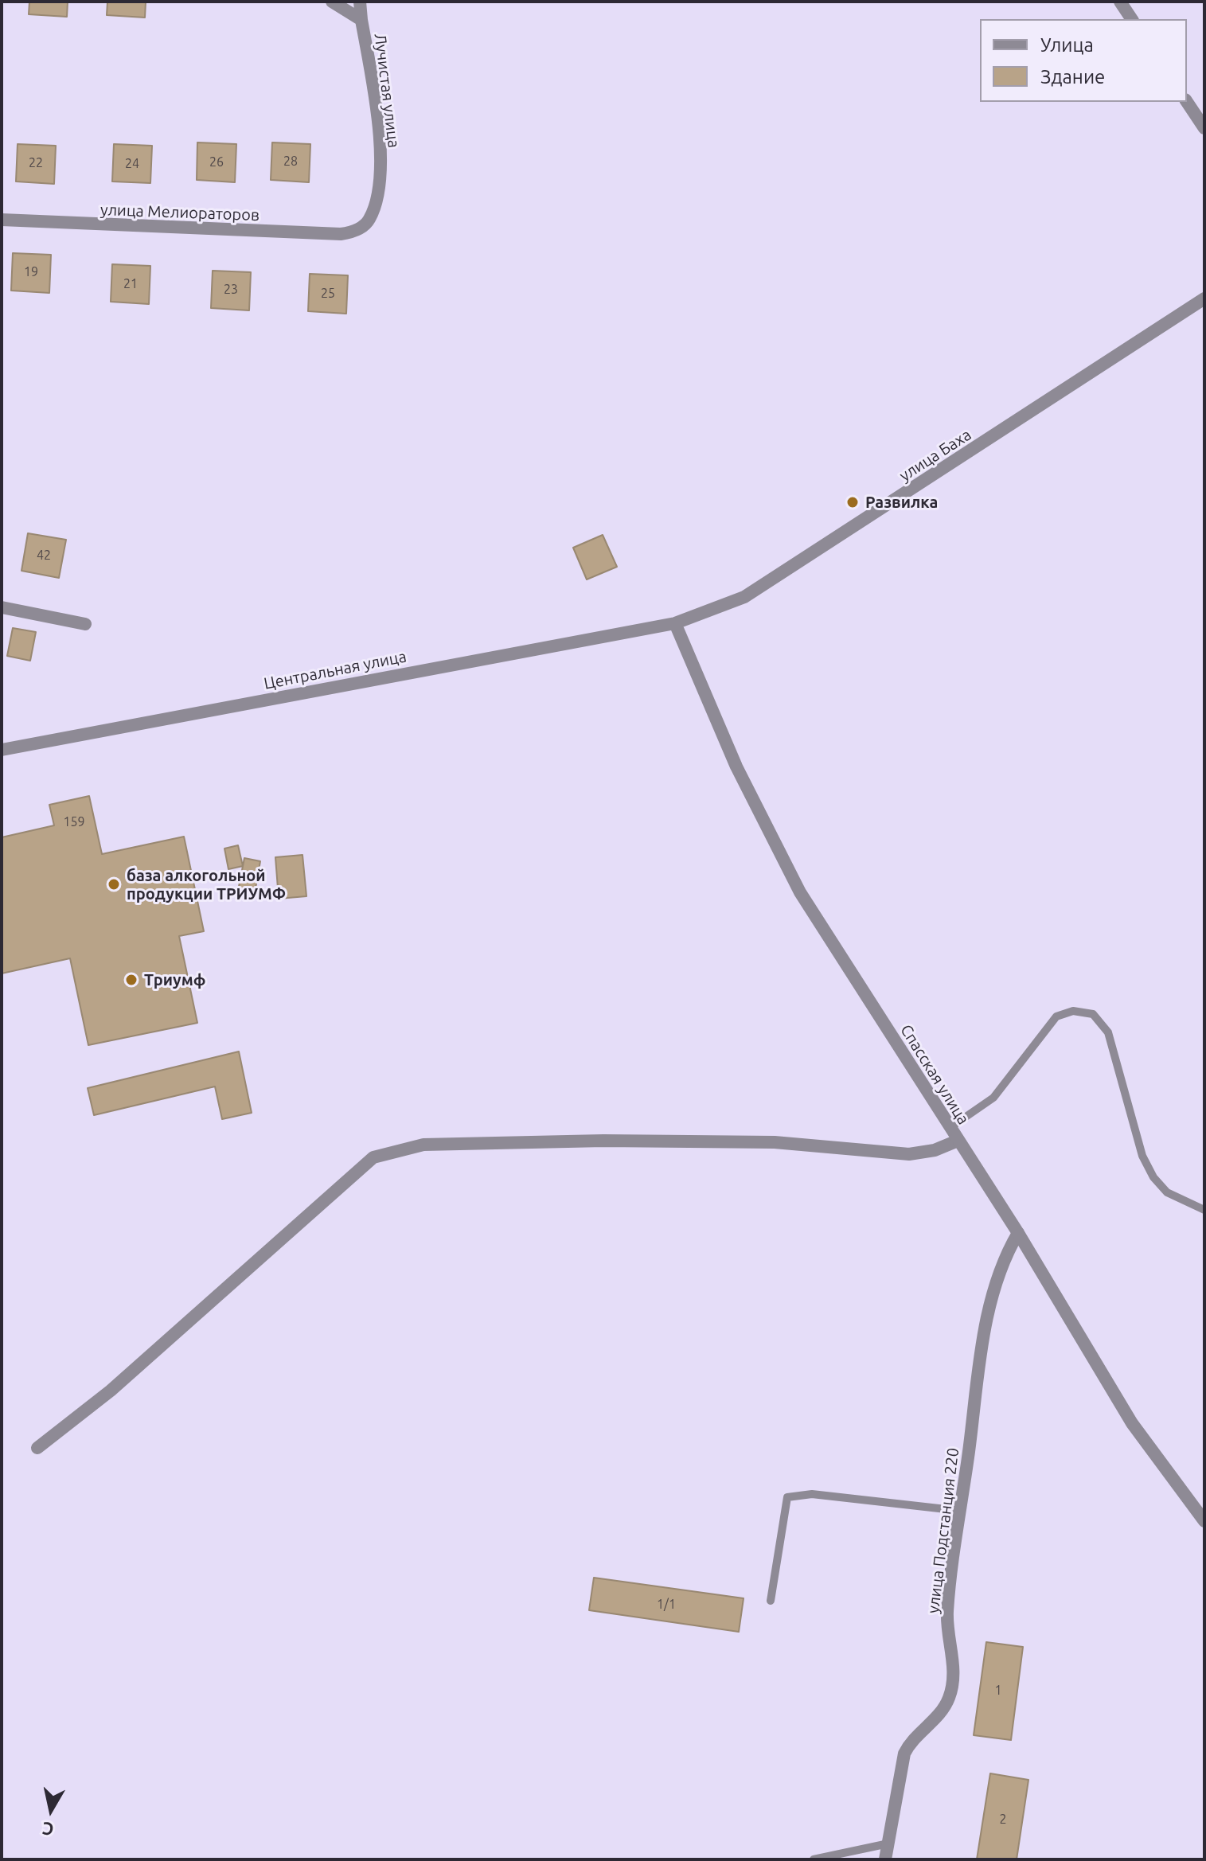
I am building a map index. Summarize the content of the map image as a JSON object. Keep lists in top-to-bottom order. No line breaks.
{"streets":{"street":["Лучистая улица","улица Мелиораторов","улица Баха","Центральная улица","Спасская улица","улица Подстанция 220"]},"crossings":[["Лучистая улица","улица Мелиораторов"],["улица Баха","Центральная улица"],["улица Баха","Спасская улица"],["Центральная улица","Спасская улица"],["Спасская улица","улица Подстанция 220"]],"places":["Развилка","база алкогольной продукции ТРИУМФ","Триумф"],"house_numbers":["28","26","22","24","19","21","23","25","42","159","1/1","1","2"],"legend":["Улица","Здание"],"north":"bottom"}
